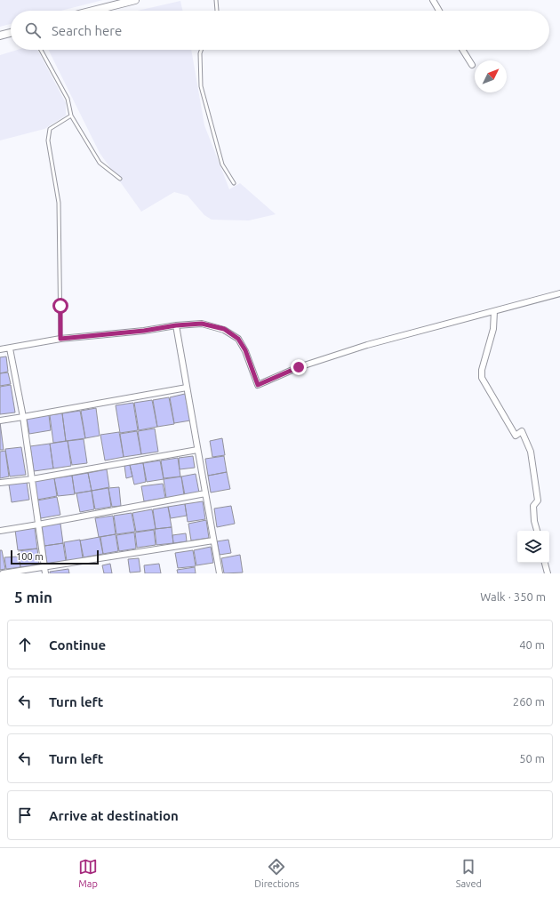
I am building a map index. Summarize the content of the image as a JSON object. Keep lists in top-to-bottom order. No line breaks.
{"scale_bar":"100 m","north":"top right","page":{"search":"Search here","scale":"100 m","heading":["5 min","Walk · 350 m"],"list":[["Continue","40 m"],["Turn left","260 m"],["Turn left","50 m"],"Arrive at destination"],"nav":["Map","Directions","Saved"]}}
